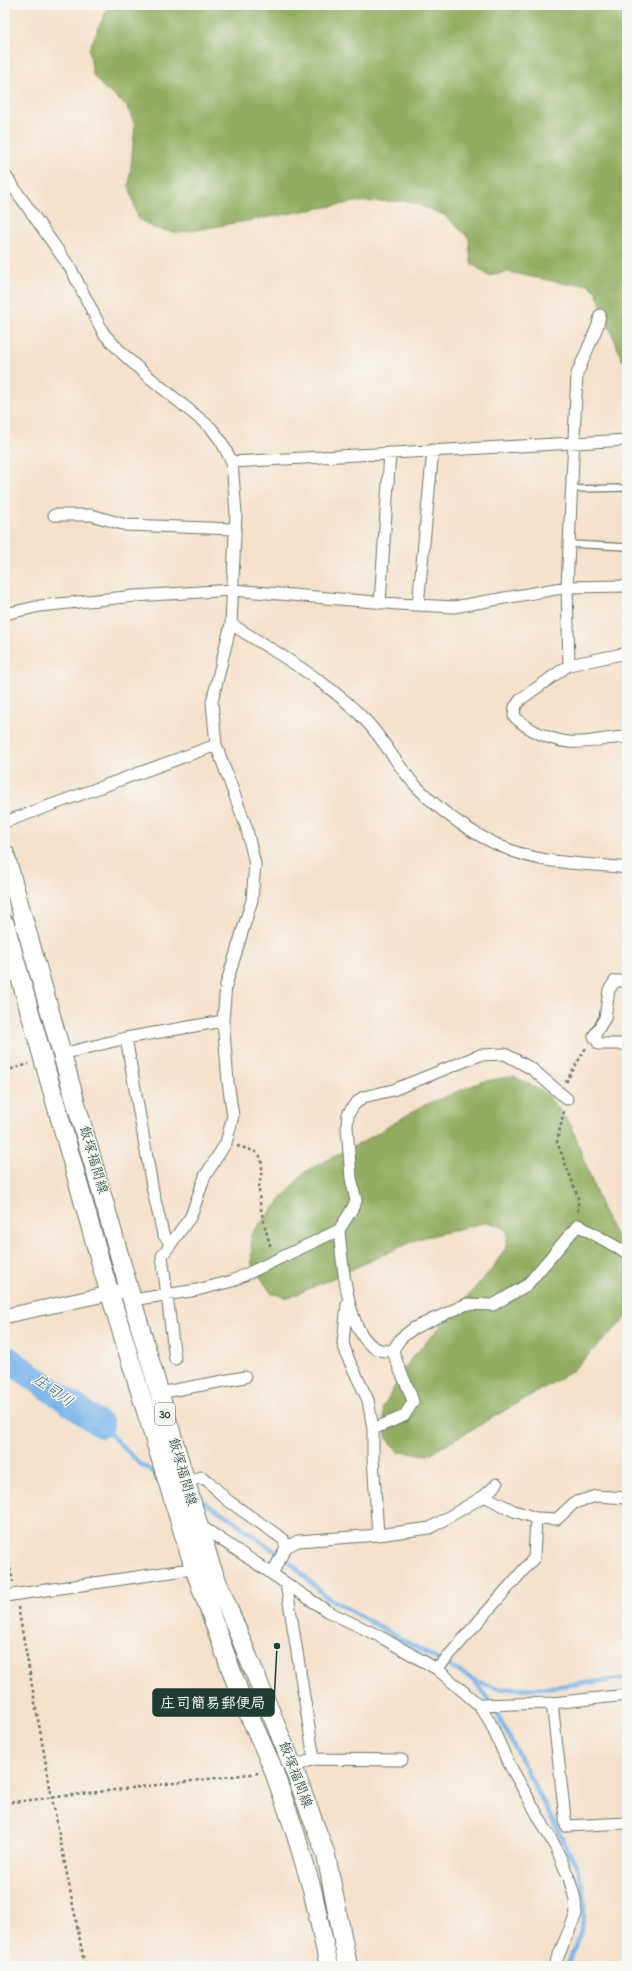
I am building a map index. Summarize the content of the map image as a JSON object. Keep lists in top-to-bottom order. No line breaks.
{"streets":{"main road":["飯塚福間線","30"]},"water":["庄司川"],"places":["庄司簡易郵便局"]}
